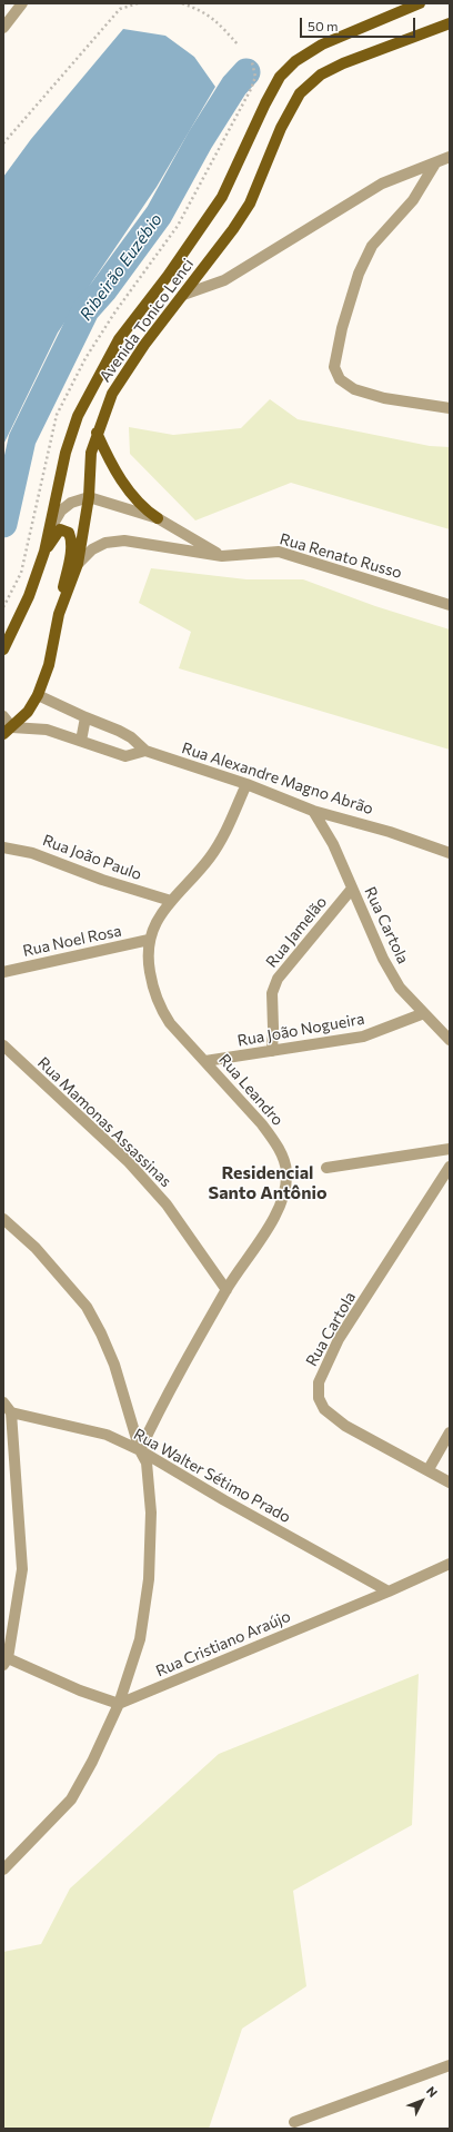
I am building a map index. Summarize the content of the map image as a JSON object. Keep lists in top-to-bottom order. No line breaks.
{"streets":{"main road":["Avenida Tonico Lenci"],"street":["Rua Renato Russo","Rua Alexandre Magno Abrão","Rua João Paulo","Rua Cartola","Rua Jamelão","Rua Noel Rosa","Rua João Nogueira","Rua Leandro","Rua Mamonas Assassinas","Rua Walter Sétimo Prado","Rua Cristiano Araújo"]},"crossings":[["Avenida Tonico Lenci","Rua Renato Russo"],["Rua Alexandre Magno Abrão","Rua Cartola"],["Rua Alexandre Magno Abrão","Rua Leandro"],["Rua João Paulo","Rua Leandro"],["Rua Cartola","Rua Jamelão"],["Rua Cartola","Rua João Nogueira"],["Rua Jamelão","Rua João Nogueira"],["Rua Noel Rosa","Rua Leandro"],["Rua João Nogueira","Rua Leandro"],["Rua Leandro","Rua Mamonas Assassinas"],["Rua Leandro","Rua Walter Sétimo Prado"],["Rua Walter Sétimo Prado","Rua Cristiano Araújo"]],"districts":["Residencial Santo Antônio"],"water":["Ribeirão Euzébio"],"scale_bar":"50 m","north":"top right"}
